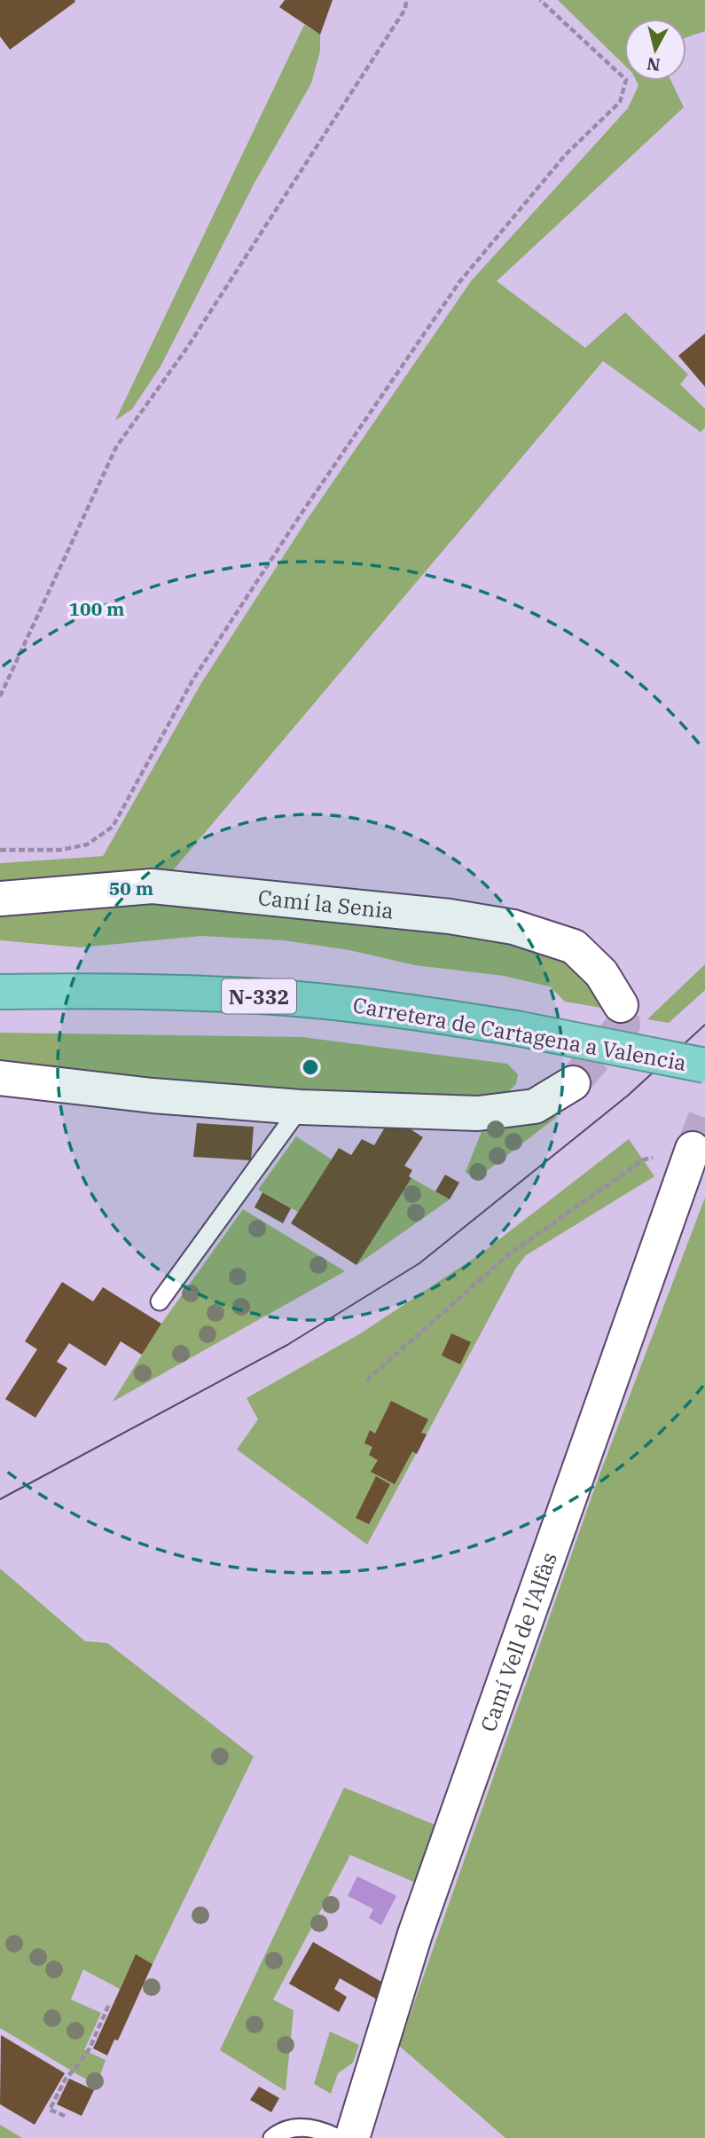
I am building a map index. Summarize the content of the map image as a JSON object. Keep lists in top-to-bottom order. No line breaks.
{"streets":{"highway":["N-332","Carretera de Cartagena a Valencia"],"street":["Camí la Senia","Camí Vell de l'Alfàs"]},"north":"bottom","rings":["100 m","50 m"]}
